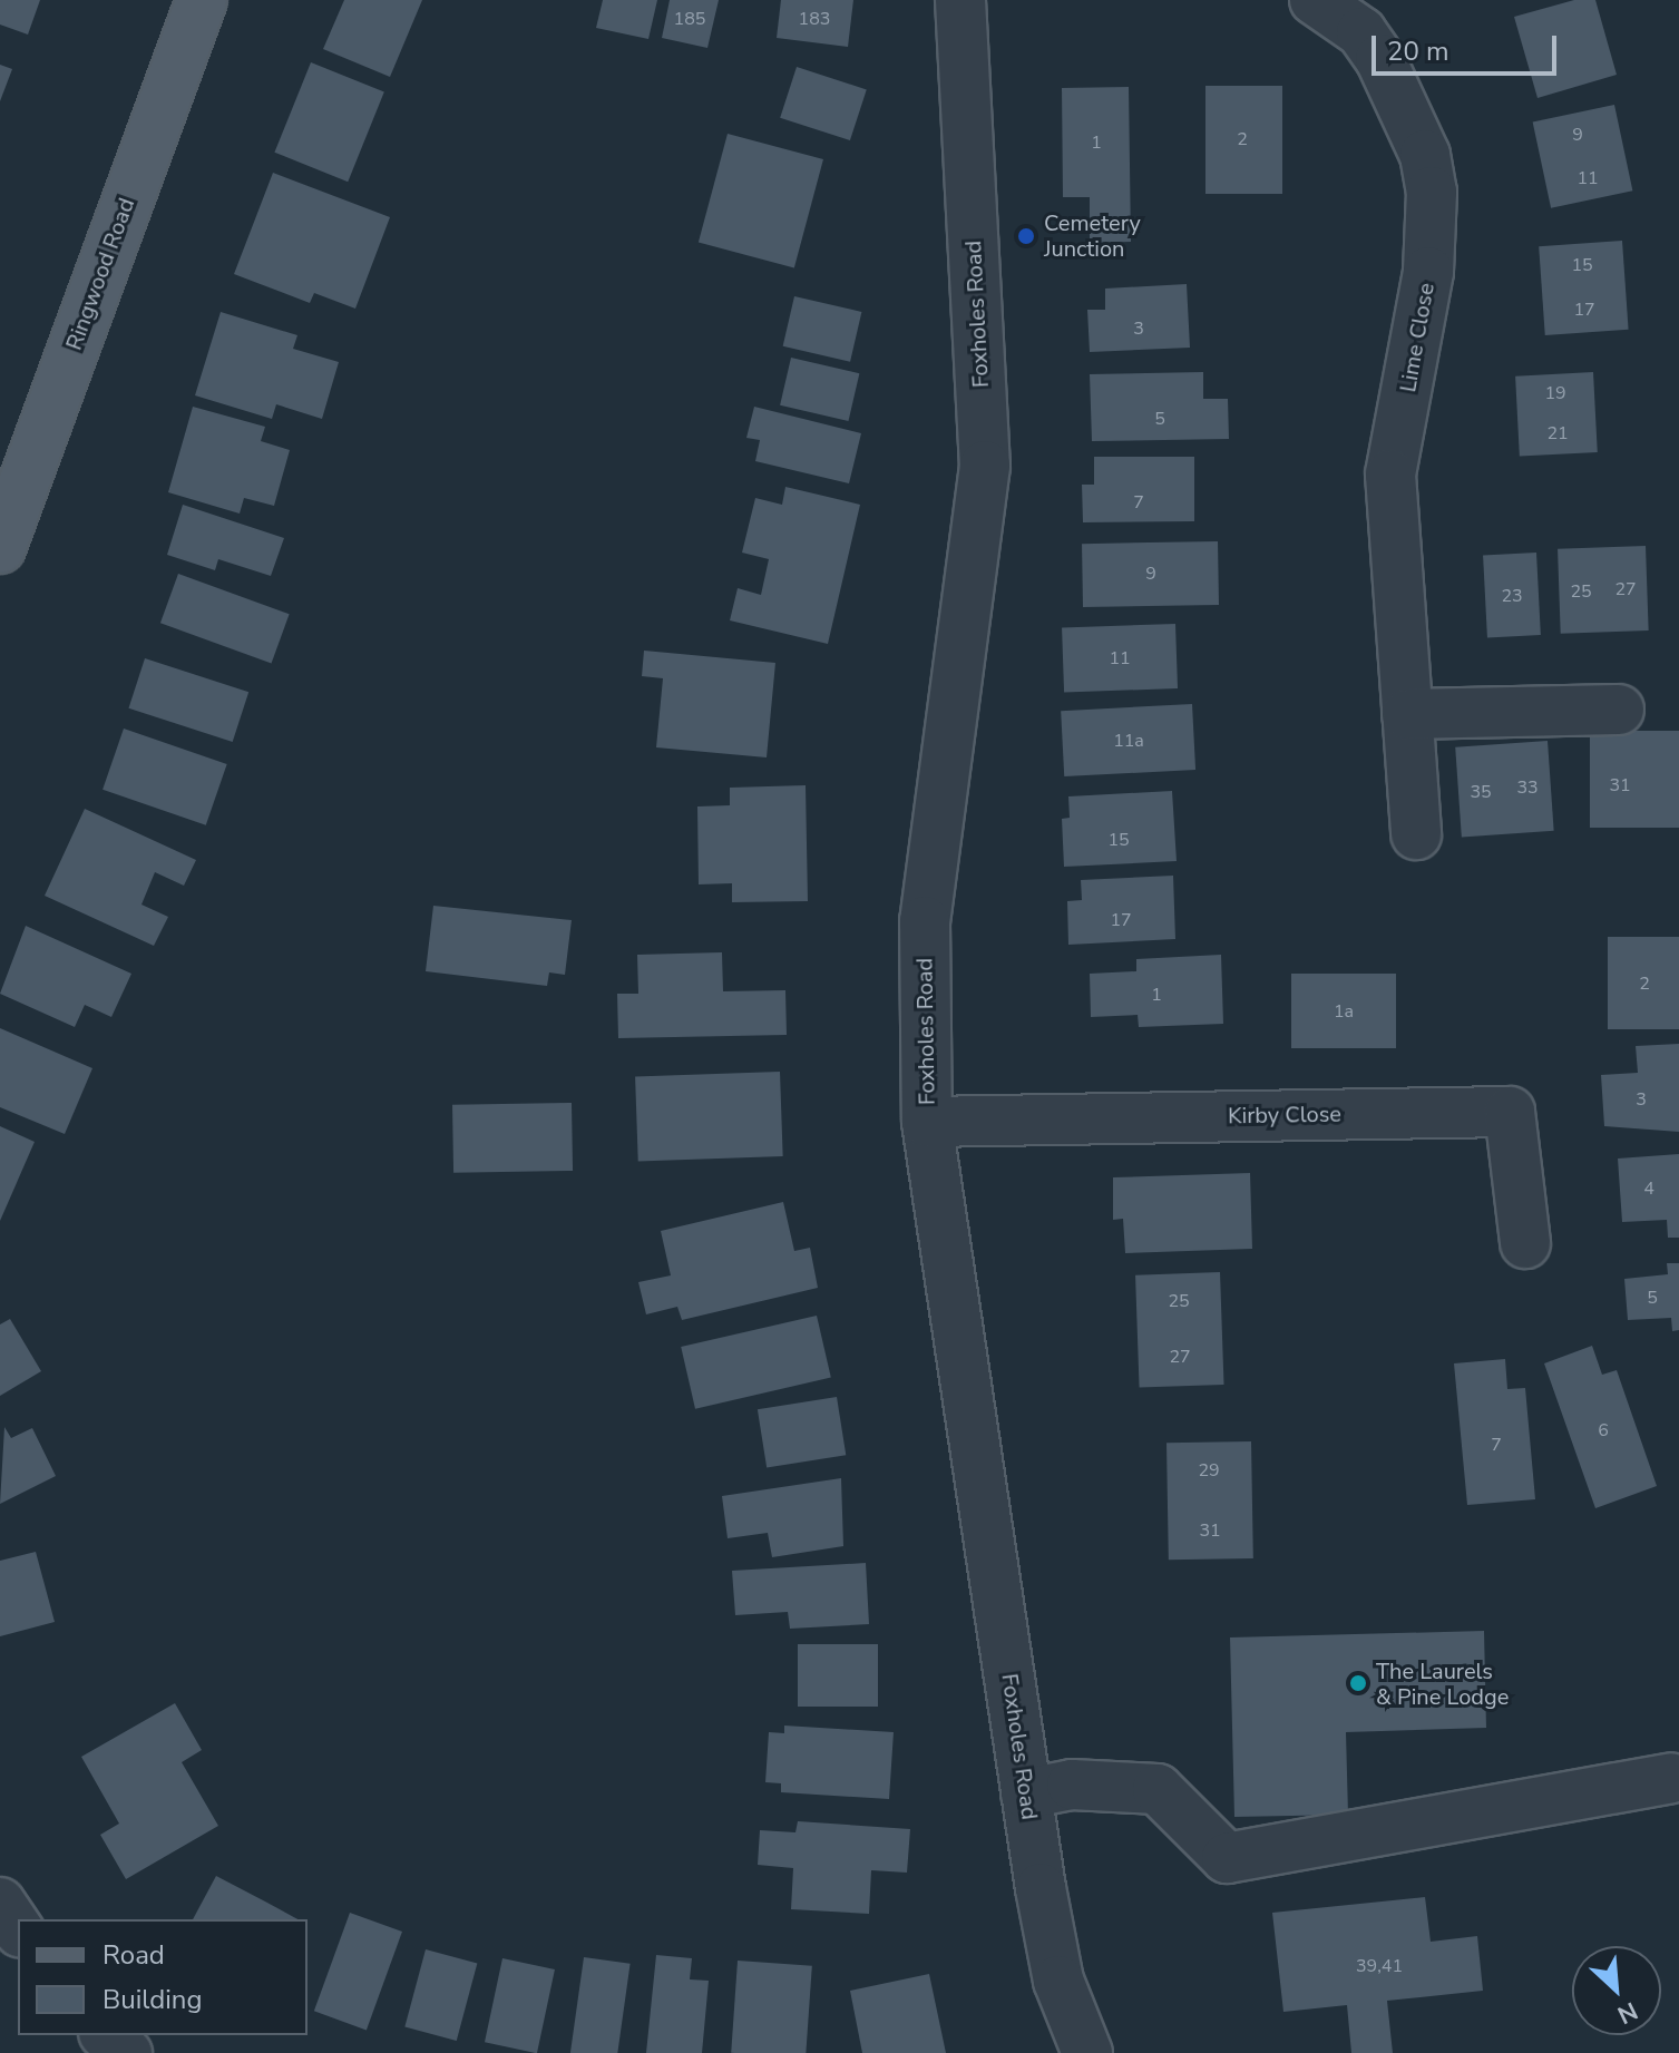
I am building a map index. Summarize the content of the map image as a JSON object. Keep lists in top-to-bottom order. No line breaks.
{"streets":{"main road":["Ringwood Road"],"street":["Foxholes Road","Lime Close","Kirby Close"]},"crossings":[["Foxholes Road","Kirby Close"]],"places":["Cemetery Junction","The Laurels & Pine Lodge"],"house_numbers":["185","183","9","2","1","11","15","17","3","19","5","21","7","9","27","25","23","11","11a","31","33","35","15","17","2","1","1a","3","4","5","25","27","6","7","29","31","39,41"],"legend":["Road","Building"],"scale_bar":"20 m","north":"bottom right"}
